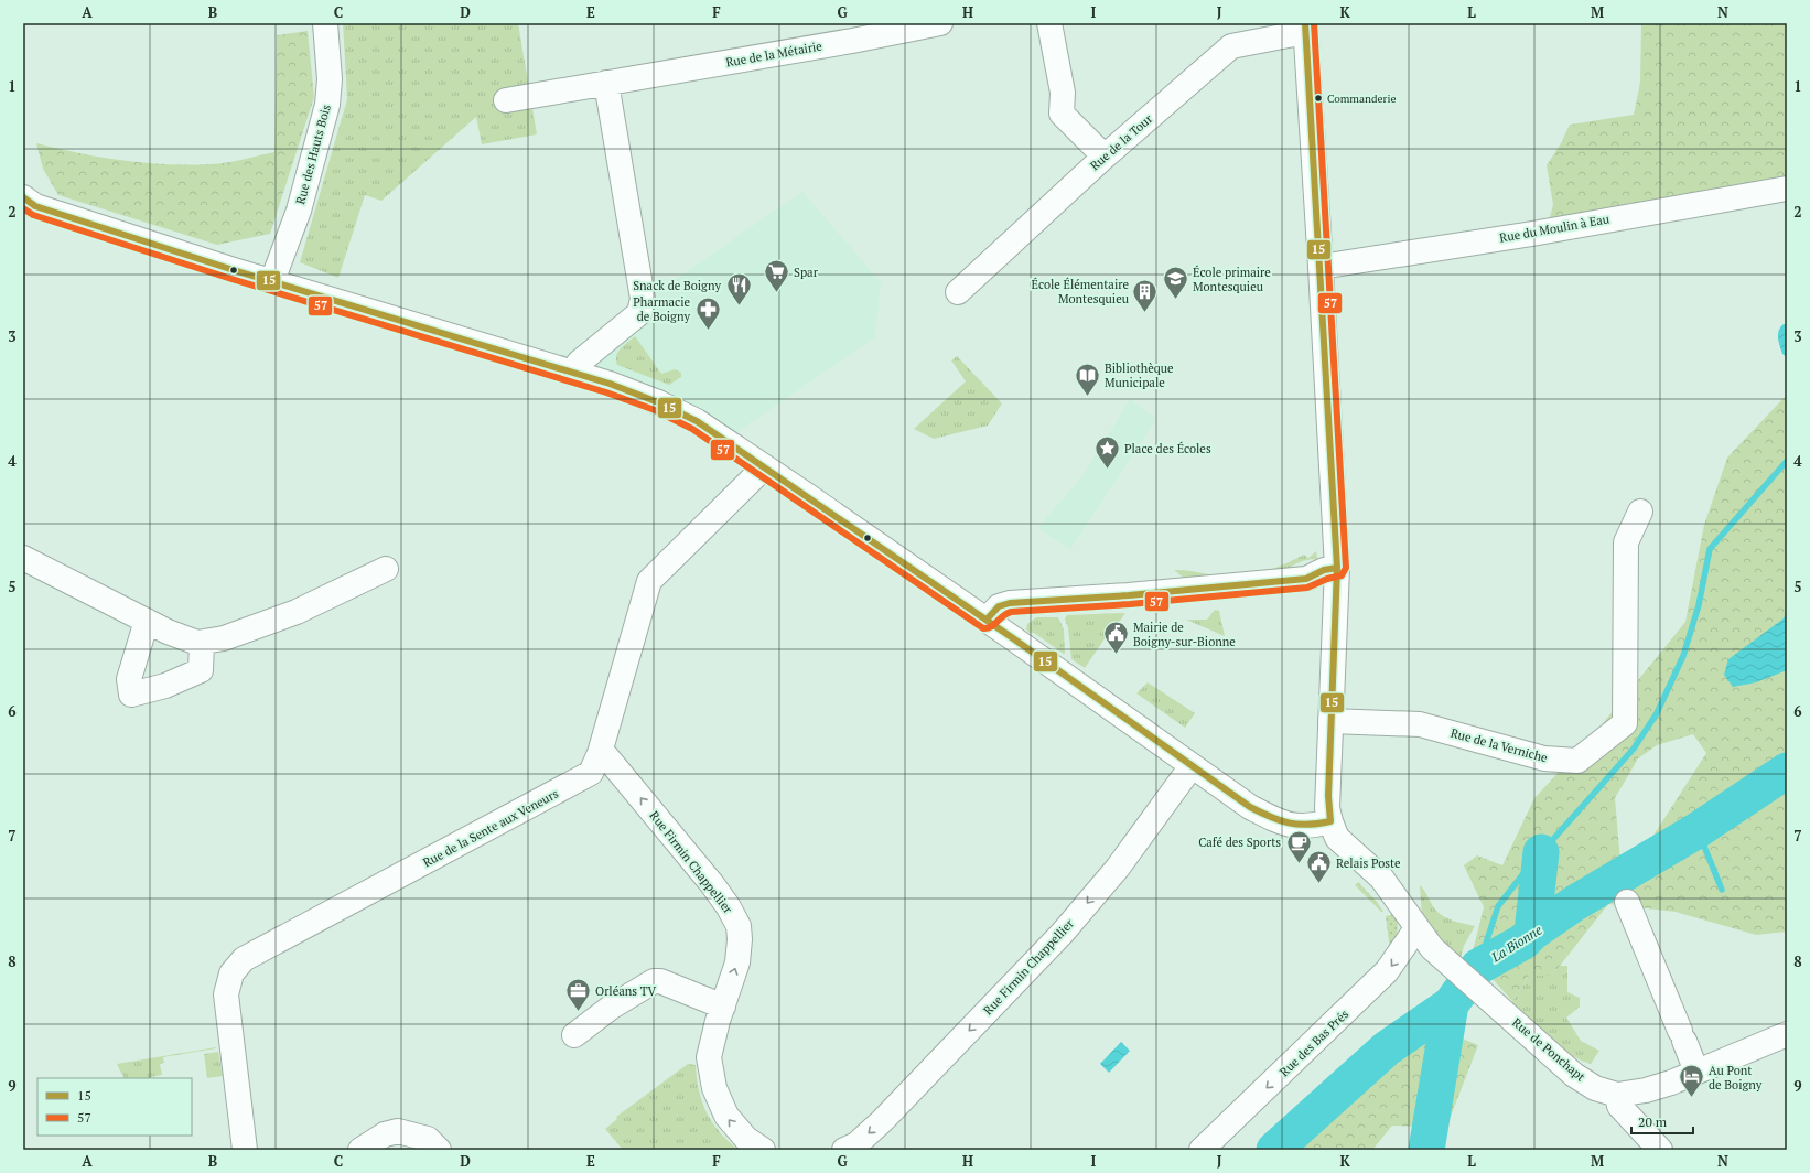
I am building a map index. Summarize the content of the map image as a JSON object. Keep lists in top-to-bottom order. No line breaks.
{"streets":{"street":["Rue de la Métairie","Rue de la Tour","Rue des Hauts Bois","Rue du Moulin à Eau","Rue de la Verniche","Rue de la Sente aux Veneurs","Rue Firmin Chappellier","Rue des Bas Prés","Rue de Ponchapt"]},"crossings":[["Rue de la Tour","Rue de Ponchapt"],["Rue du Moulin à Eau","Rue de Ponchapt"],["Rue de la Verniche","Rue de Ponchapt"],["Rue de la Sente aux Veneurs","Rue Firmin Chappellier"],["Rue des Bas Prés","Rue de Ponchapt"]],"one_way":["Rue des Bas Prés"],"water":["La Bionne"],"places":{"other":["Commanderie"],"supermarket":["Spar"],"school or university":["École primaire Montesquieu"],"restaurant":["Snack de Boigny"],"building":["École Élémentaire Montesquieu"],"pharmacy":["Pharmacie de Boigny"],"library":["Bibliothèque Municipale"],"place":["Place des Écoles"],"public building":["Mairie de Boigny-sur-Bionne","Relais Poste"],"cafe":["Café des Sports"],"office":["Orléans TV"],"hotel":["Au Pont de Boigny"]},"lines":["transit line 15","transit line 57"],"legend":["15","57"],"scale_bar":"20 m","grid":{"columns":["A","B","C","D","E","F","G","H","I","J","K","L","M","N"],"rows":["1","2","3","4","5","6","7","8","9"]}}
